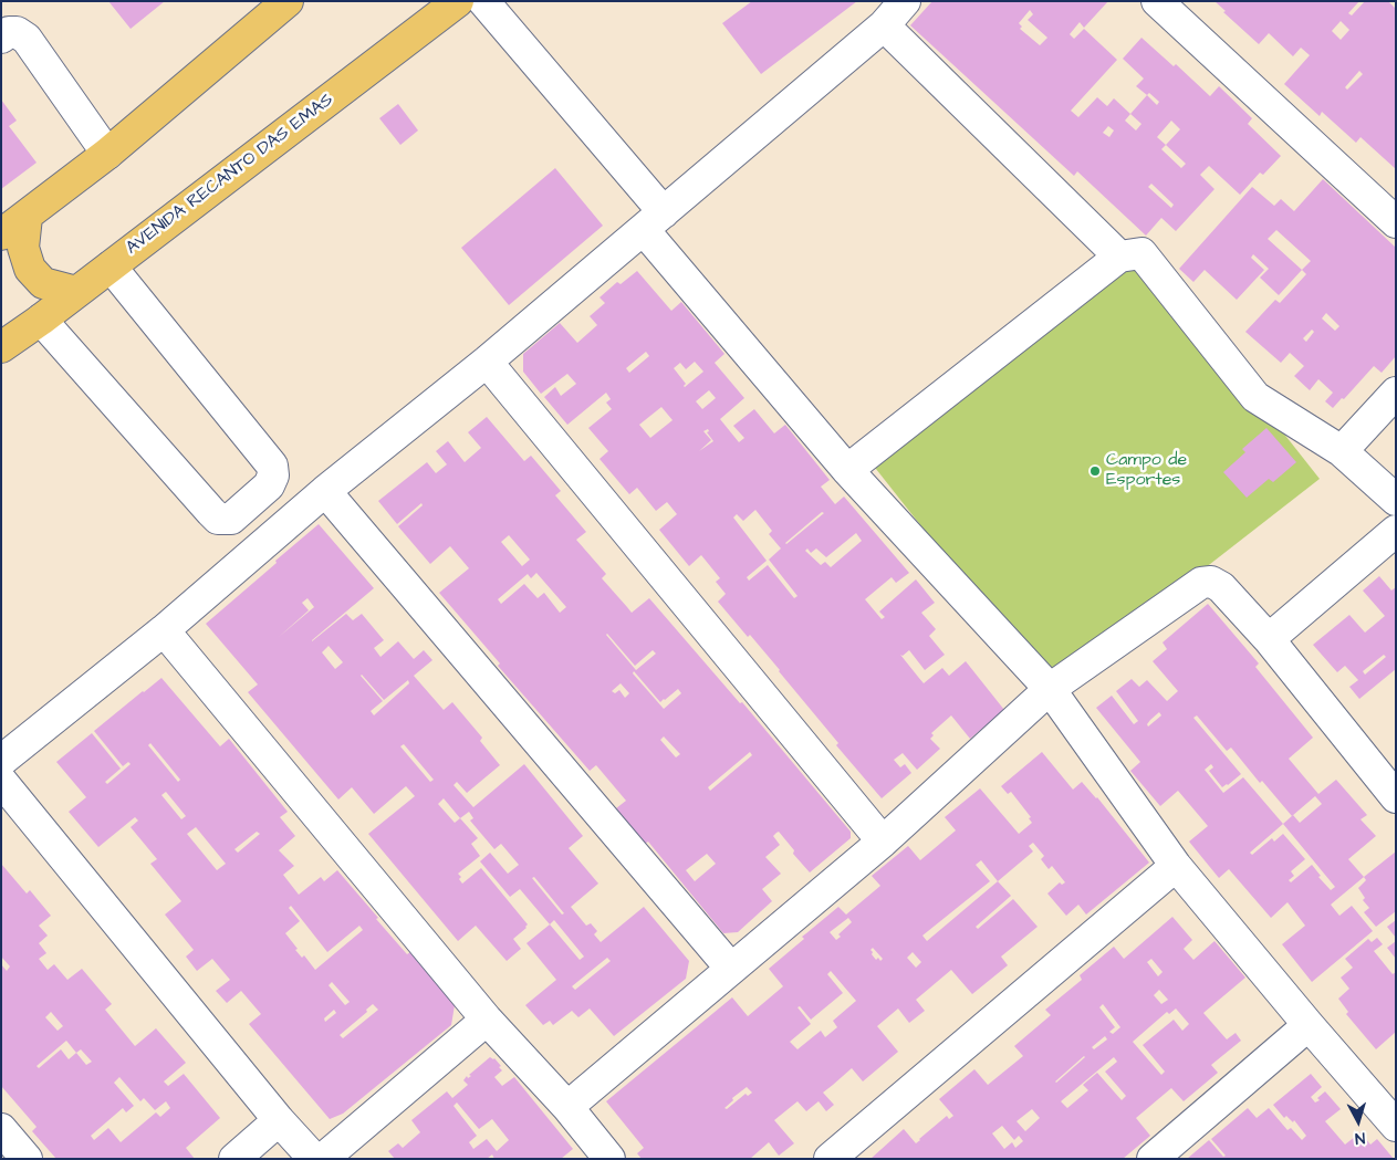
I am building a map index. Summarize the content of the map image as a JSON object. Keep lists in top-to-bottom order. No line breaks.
{"streets":{"main road":["AVENIDA RECANTO DAS EMAS"]},"places":["Campo de Esportes"],"north":"bottom"}
